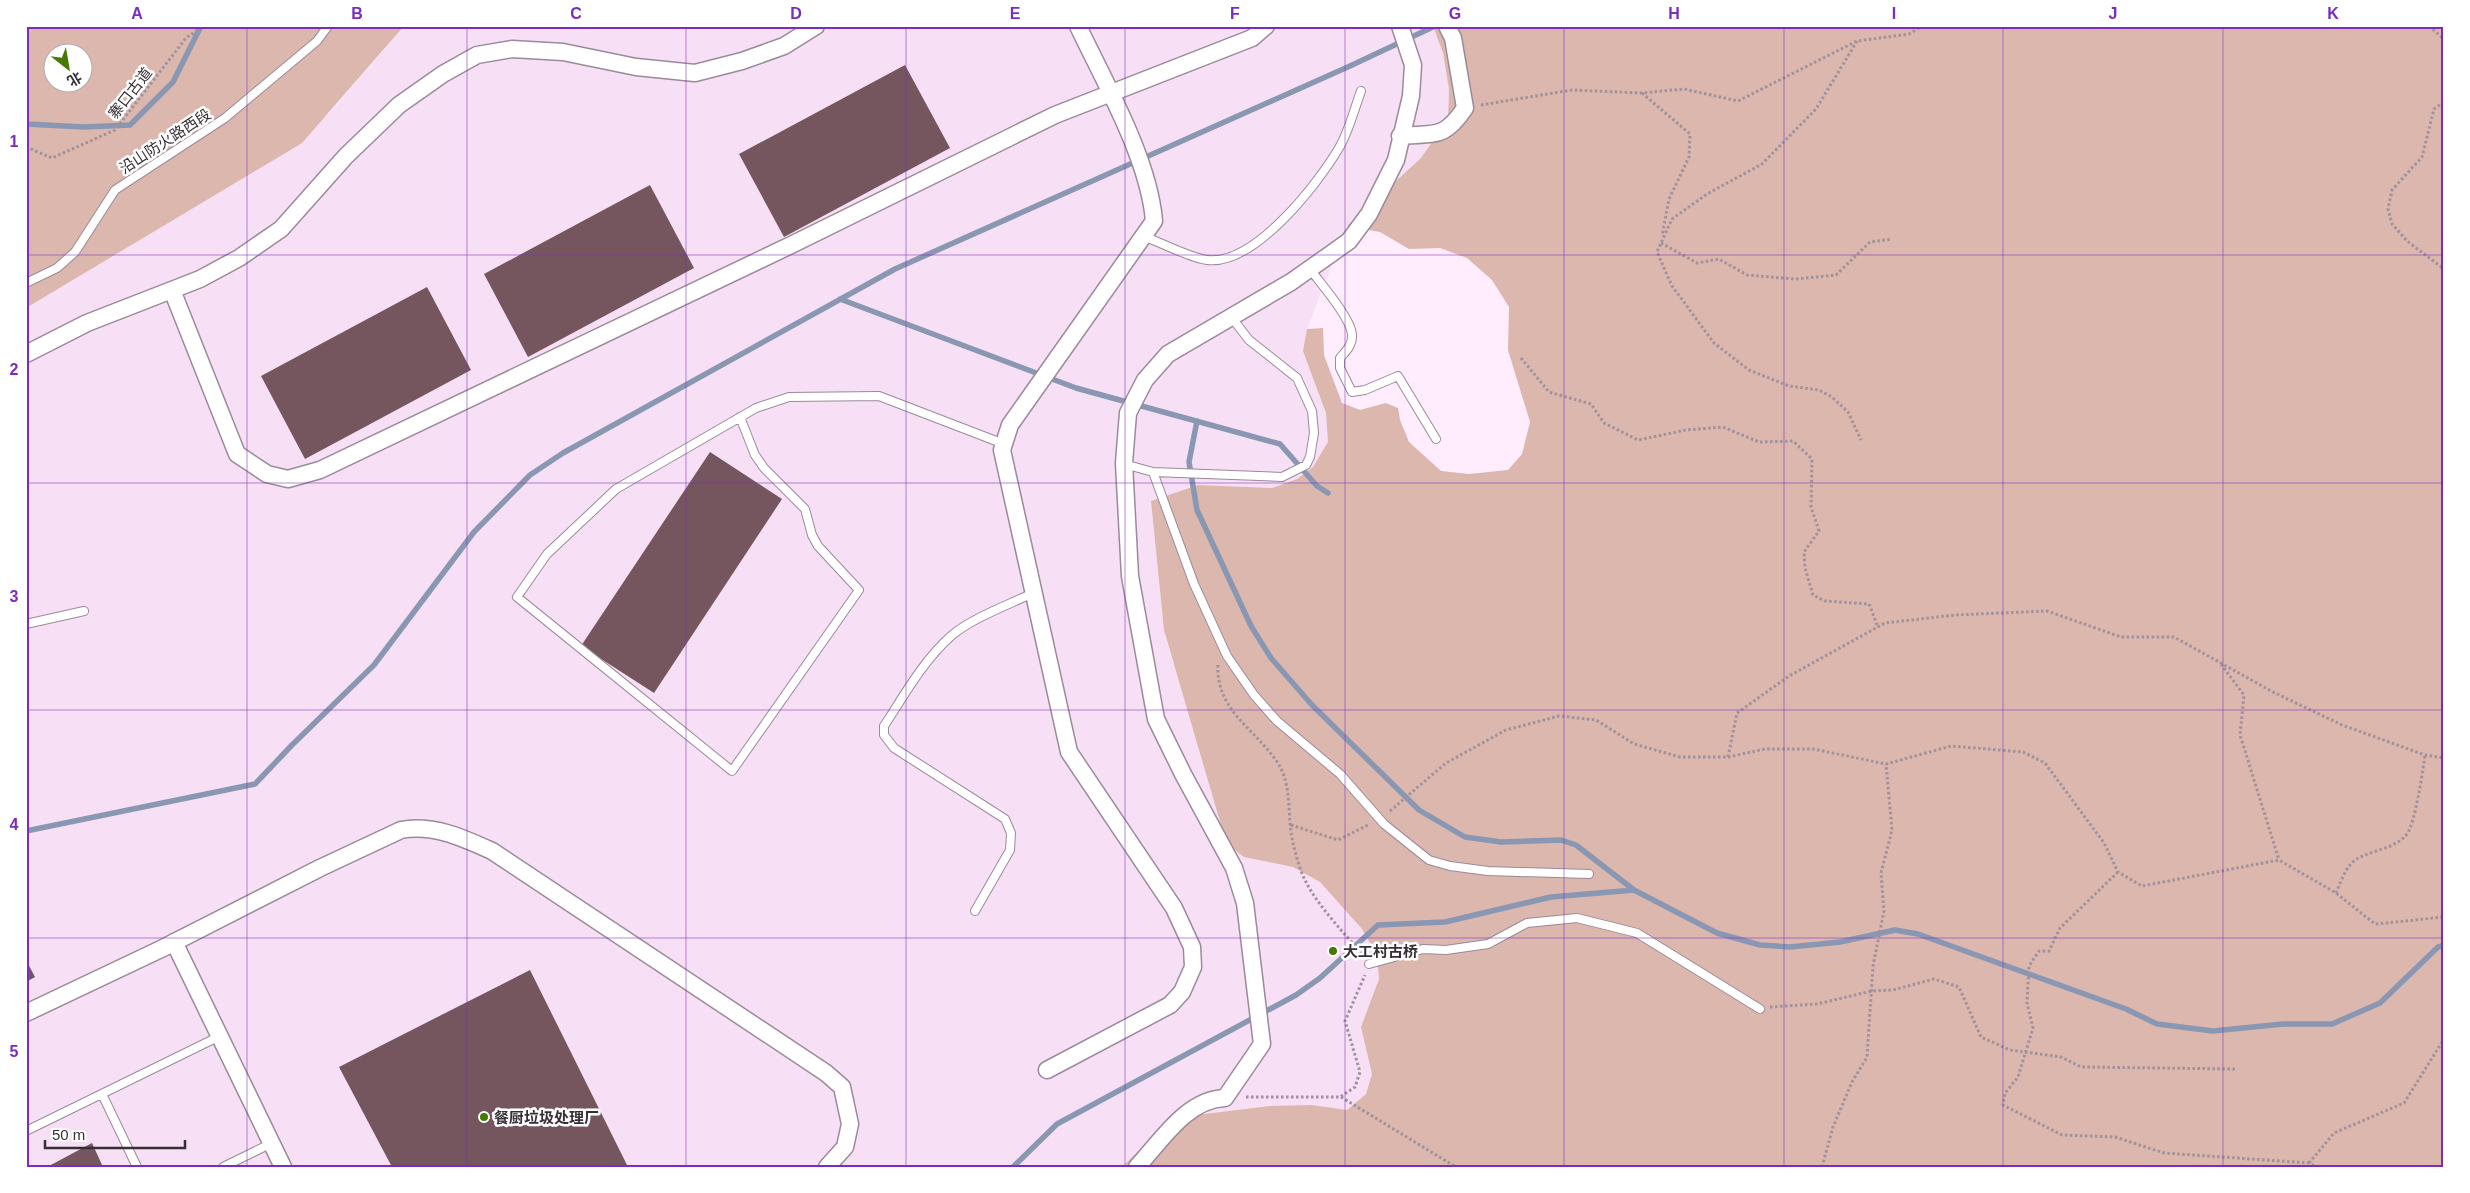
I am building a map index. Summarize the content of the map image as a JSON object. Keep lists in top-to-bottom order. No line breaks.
{"streets":{"lane":["沿山防火路西段"],"path":["寨口古道"]},"places":["大工村古桥","餐厨垃圾处理厂"],"scale_bar":"50 m","north":"bottom right","grid":{"columns":["A","B","C","D","E","F","G","H","I","J","K"],"rows":["1","2","3","4","5"]}}
